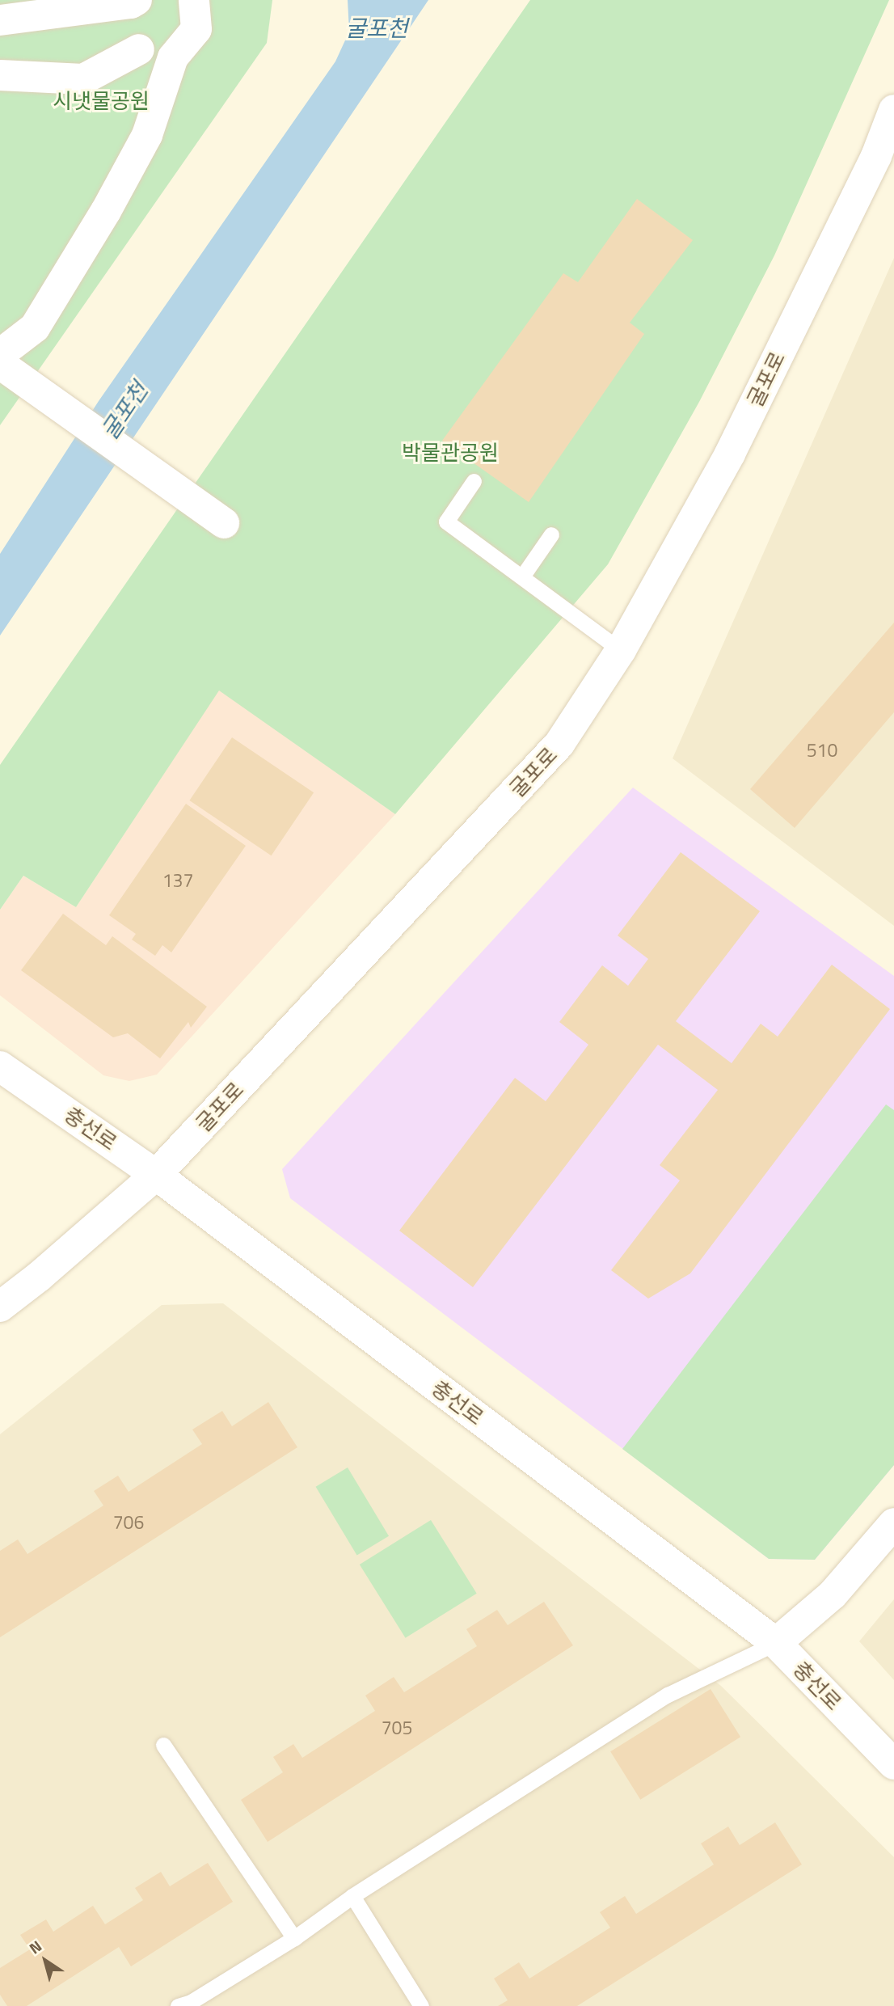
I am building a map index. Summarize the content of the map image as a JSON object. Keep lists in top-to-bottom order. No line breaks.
{"streets":{"street":["굴포로","충선로"]},"crossings":[["굴포로","충선로"]],"water":["굴포천"],"parks":["시냇물공원","박물관공원"],"house_numbers":["510","137","706","705"],"north":"top left"}
